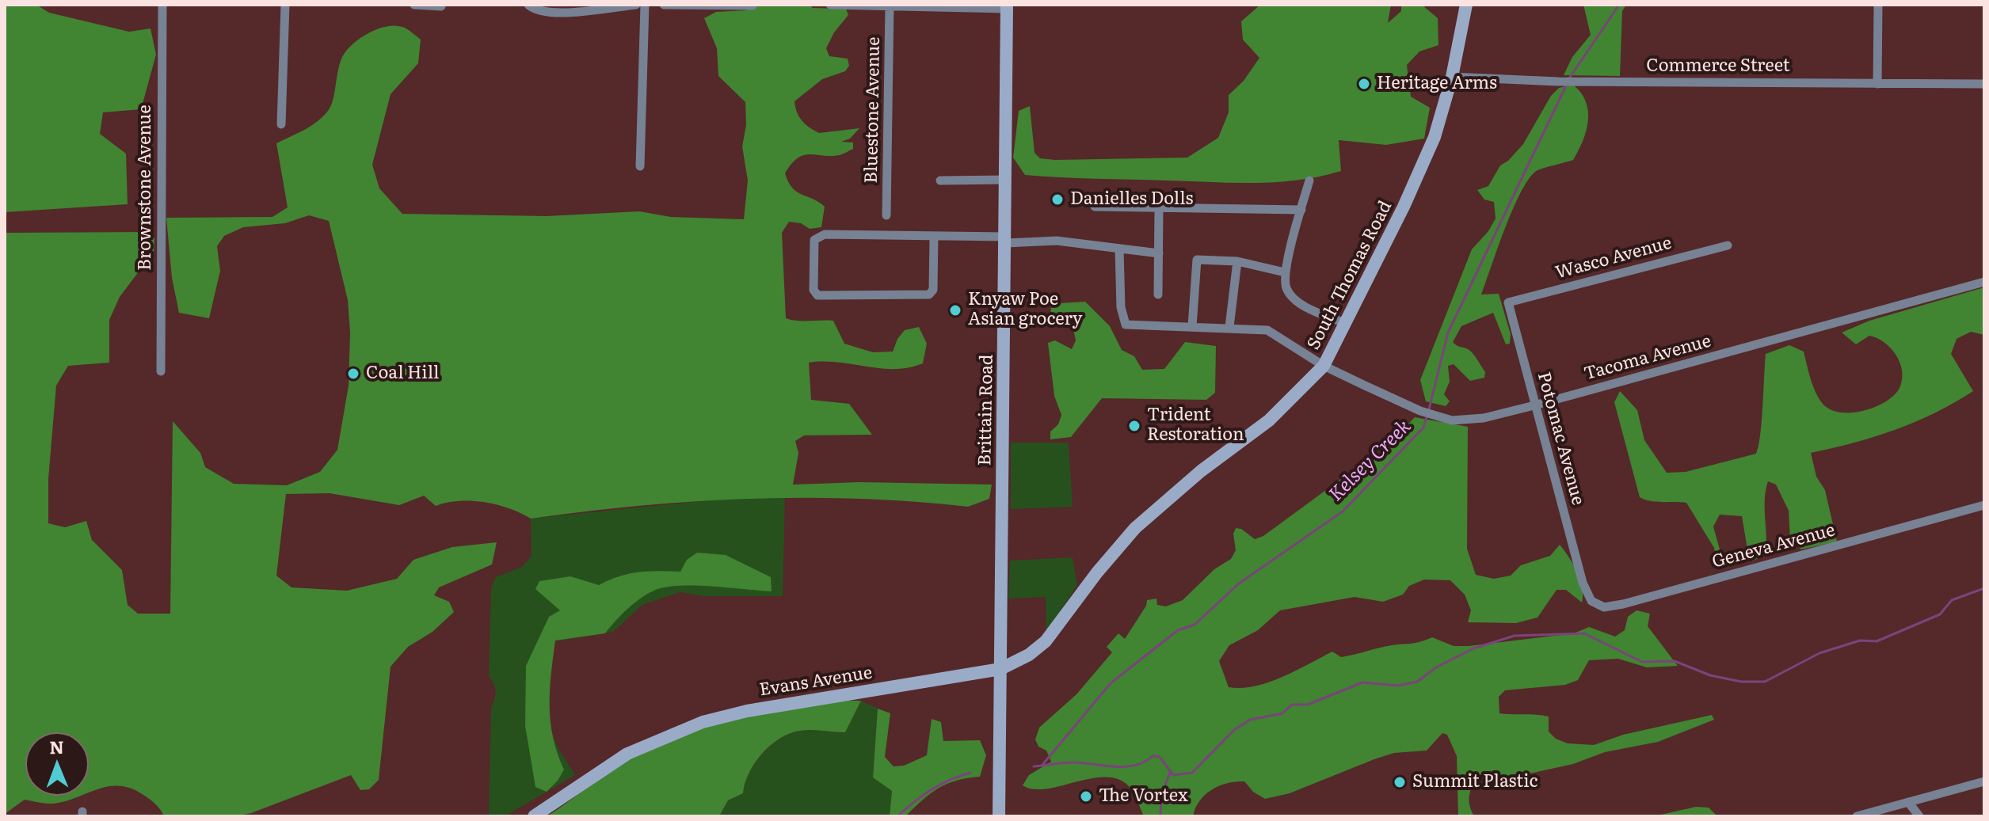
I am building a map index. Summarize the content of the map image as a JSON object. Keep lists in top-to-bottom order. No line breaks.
{"streets":{"street":["Commerce Street","Bluestone Avenue","Brownstone Avenue","Wasco Avenue","South Thomas Road","Tacoma Avenue","Brittain Road","Potomac Avenue","Geneva Avenue","Evans Avenue"]},"crossings":[["Commerce Street","South Thomas Road"],["Wasco Avenue","Potomac Avenue"],["South Thomas Road","Tacoma Avenue"],["South Thomas Road","Evans Avenue"],["Tacoma Avenue","Potomac Avenue"],["Brittain Road","Evans Avenue"],["Potomac Avenue","Geneva Avenue"]],"water":["Kelsey Creek"],"places":["Heritage Arms","Danielles Dolls","Knyaw Poe Asian grocery","Coal Hill","Trident Restoration","Summit Plastic","The Vortex"],"north":"top"}
